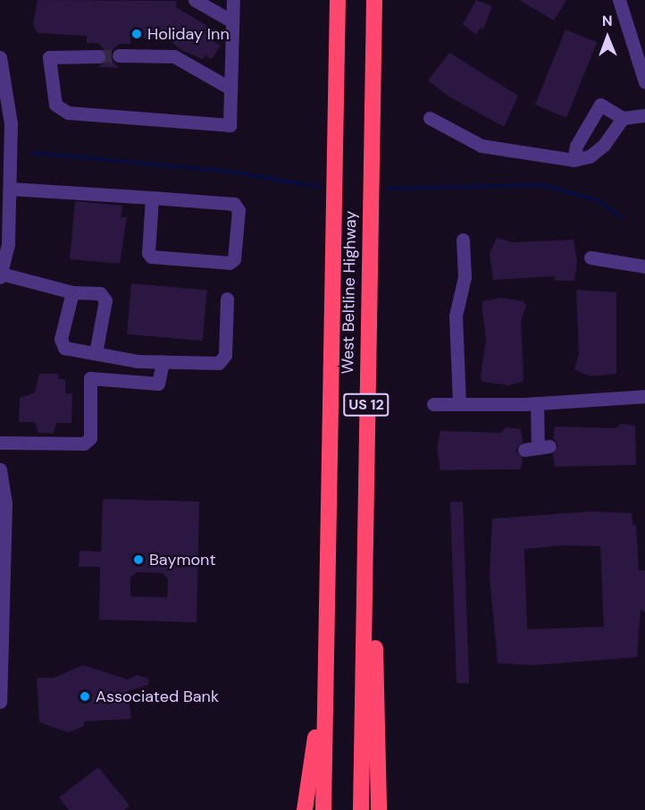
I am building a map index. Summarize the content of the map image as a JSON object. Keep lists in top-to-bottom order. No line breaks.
{"streets":{"highway":["West Beltline Highway","US 12"]},"places":["Holiday Inn","Baymont","Associated Bank"],"north":"top"}
